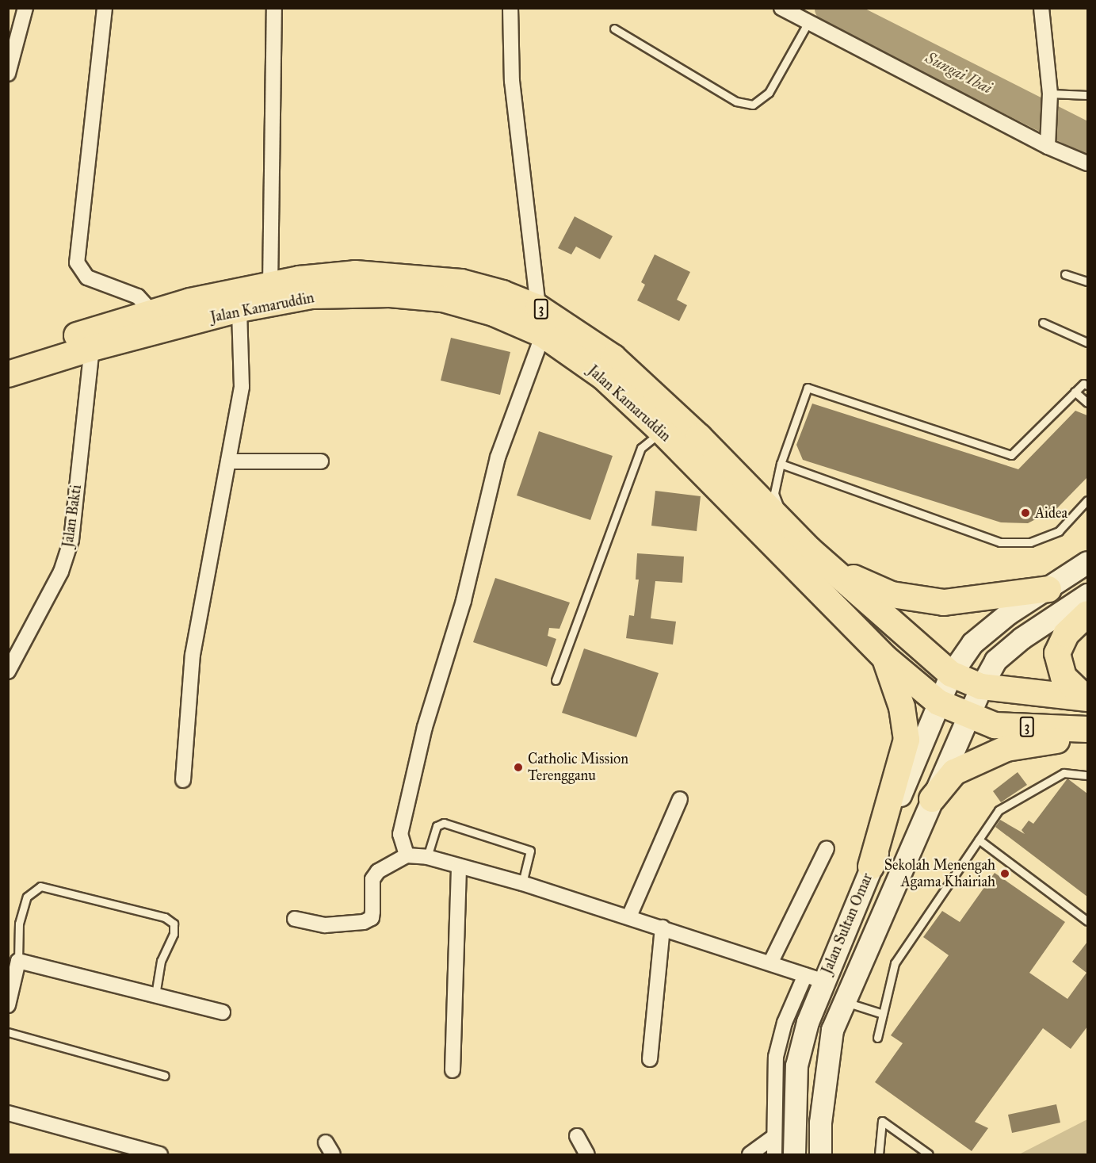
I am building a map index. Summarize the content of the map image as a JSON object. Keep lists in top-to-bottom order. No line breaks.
{"streets":{"highway":["Jalan Kamaruddin","3"],"main road":["Jalan Sultan Omar"],"street":["Jalan Bakti"]},"crossings":[["Jalan Kamaruddin","3"],["Jalan Kamaruddin","Jalan Bakti"],["Jalan Kamaruddin","Jalan Sultan Omar"],["3","Jalan Sultan Omar"]],"water":["Sungai Ibai"],"places":["Aidea","Catholic Mission Terengganu","Sekolah Menengah Agama Khairiah"]}
